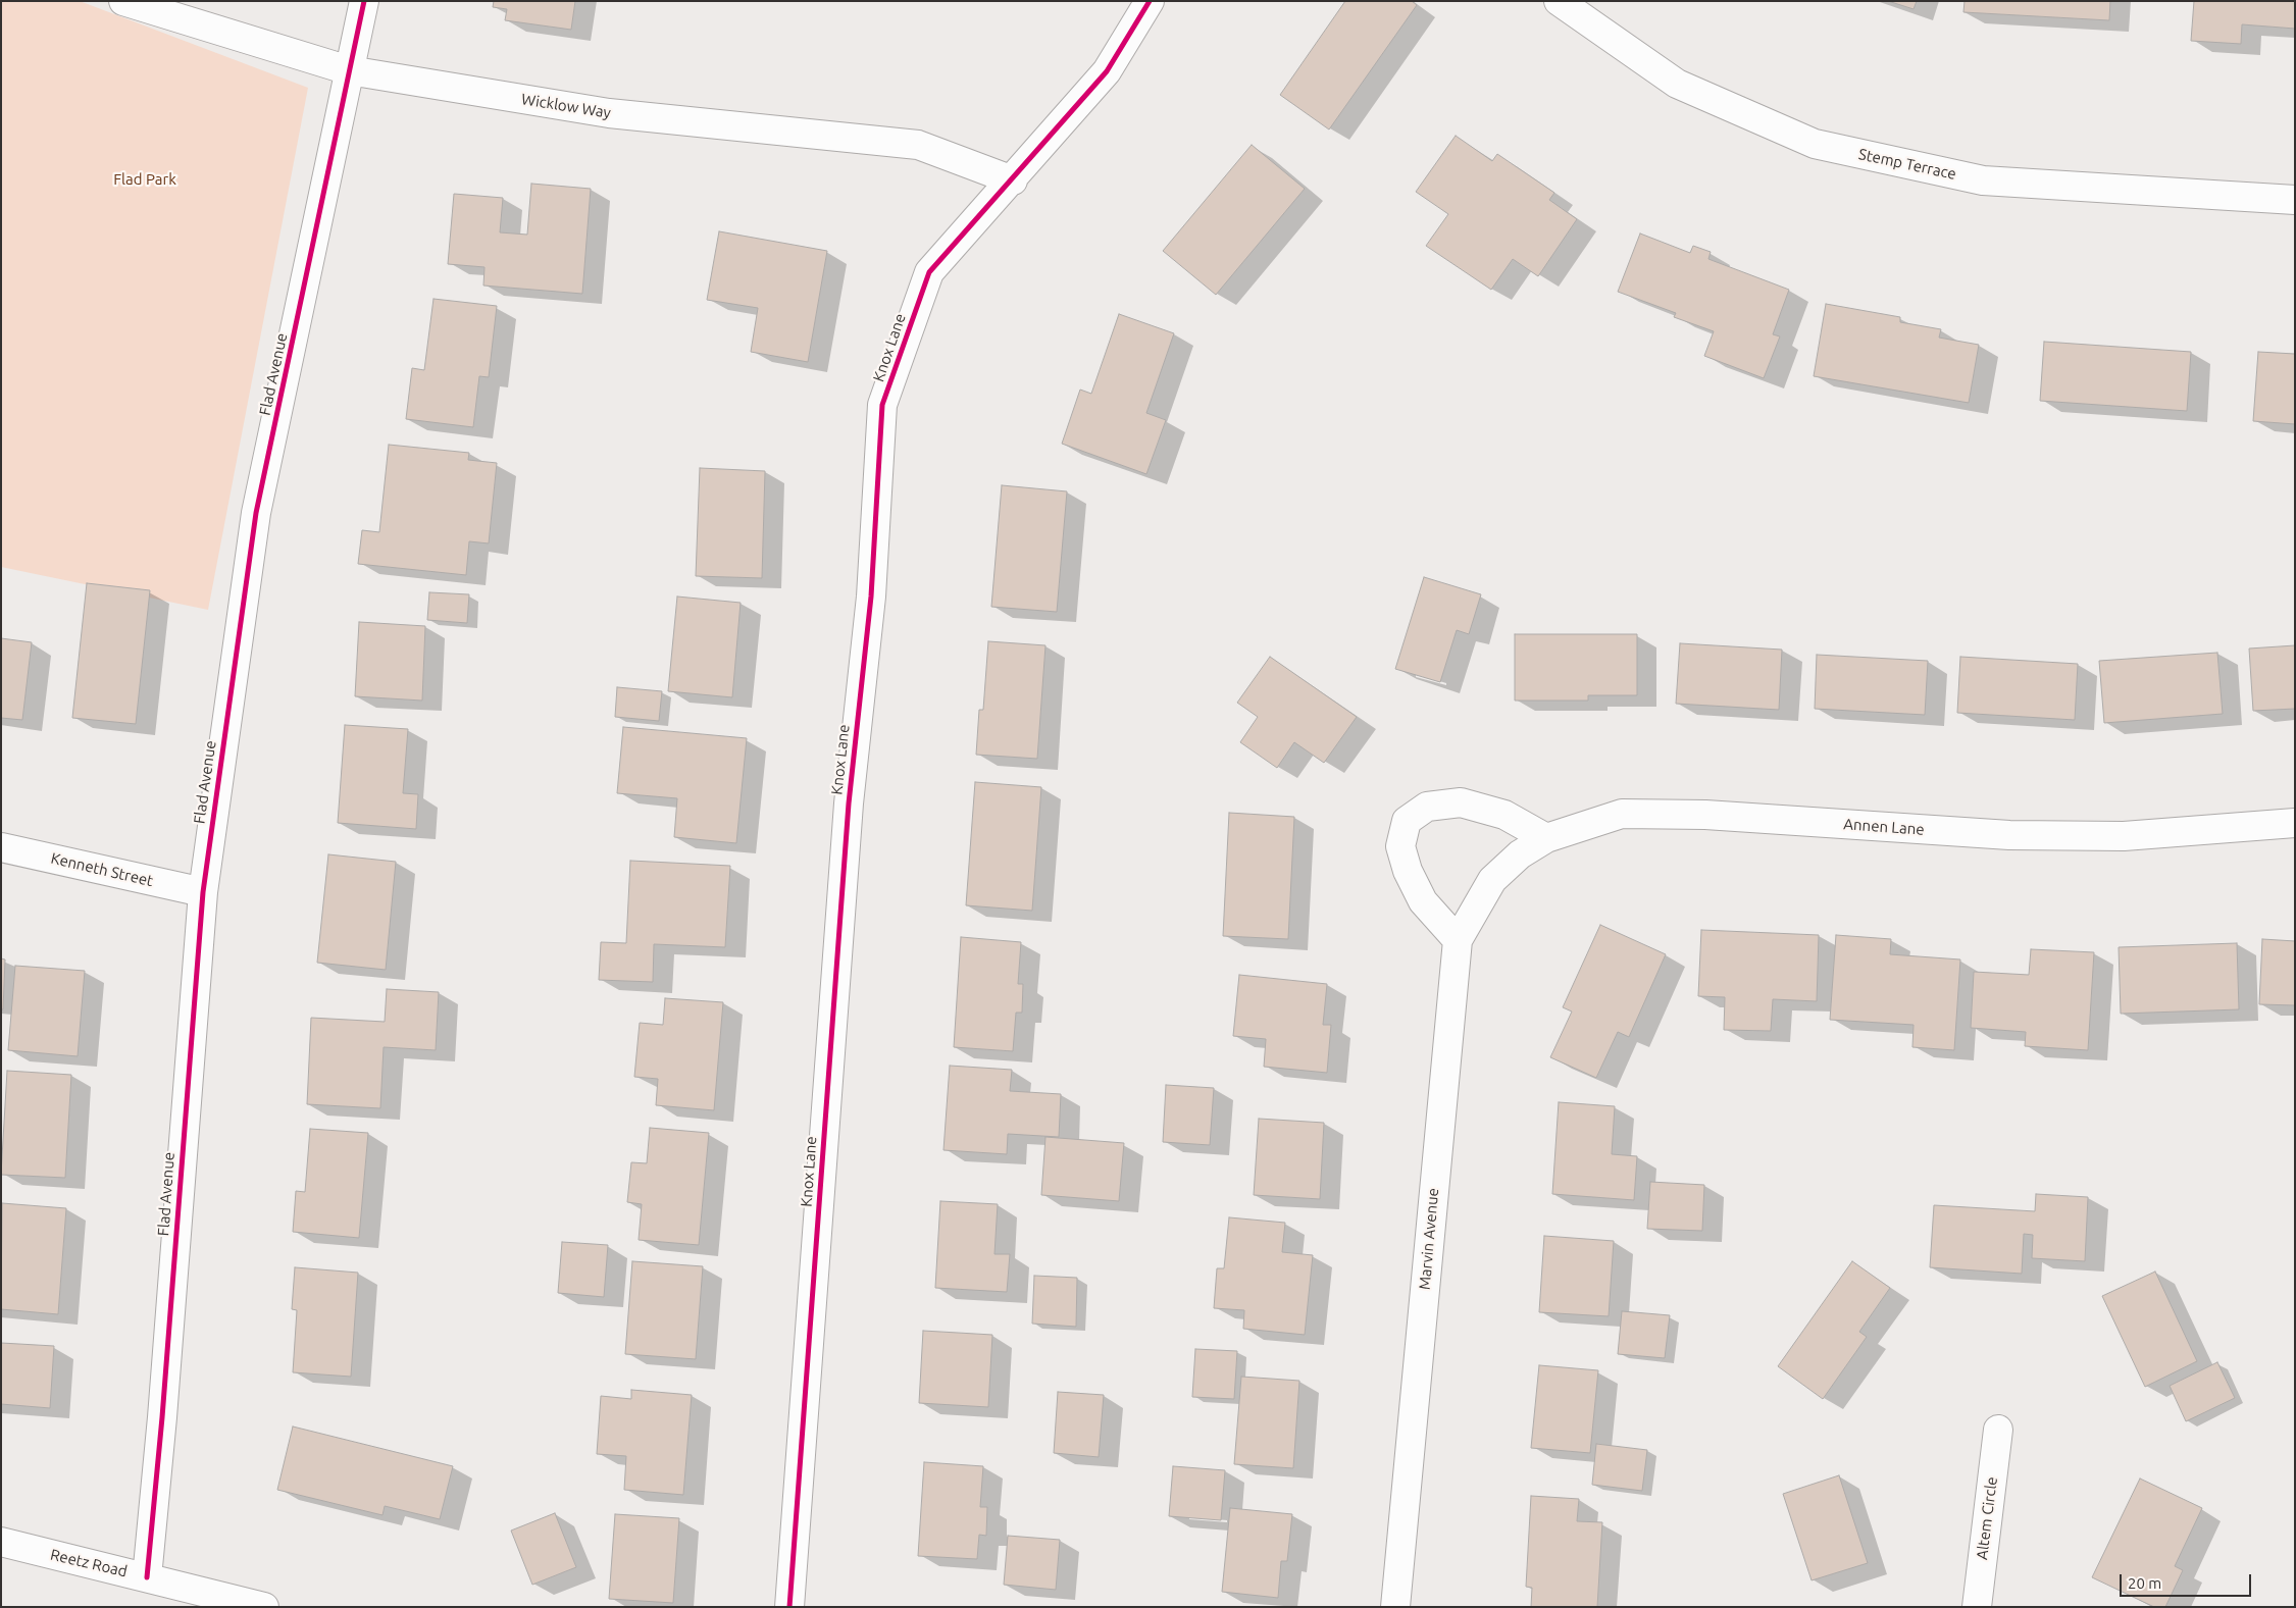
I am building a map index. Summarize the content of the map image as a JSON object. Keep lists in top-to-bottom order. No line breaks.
{"streets":{"street":["Wicklow Way","Stemp Terrace","Knox Lane","Flad Avenue","Annen Lane","Kenneth Street","Marvin Avenue","Altem Circle","Reetz Road"]},"crossings":[["Wicklow Way","Knox Lane"],["Wicklow Way","Flad Avenue"],["Flad Avenue","Kenneth Street"],["Flad Avenue","Reetz Road"],["Annen Lane","Marvin Avenue"]],"parks":["Flad Park"],"scale_bar":"20 m"}
